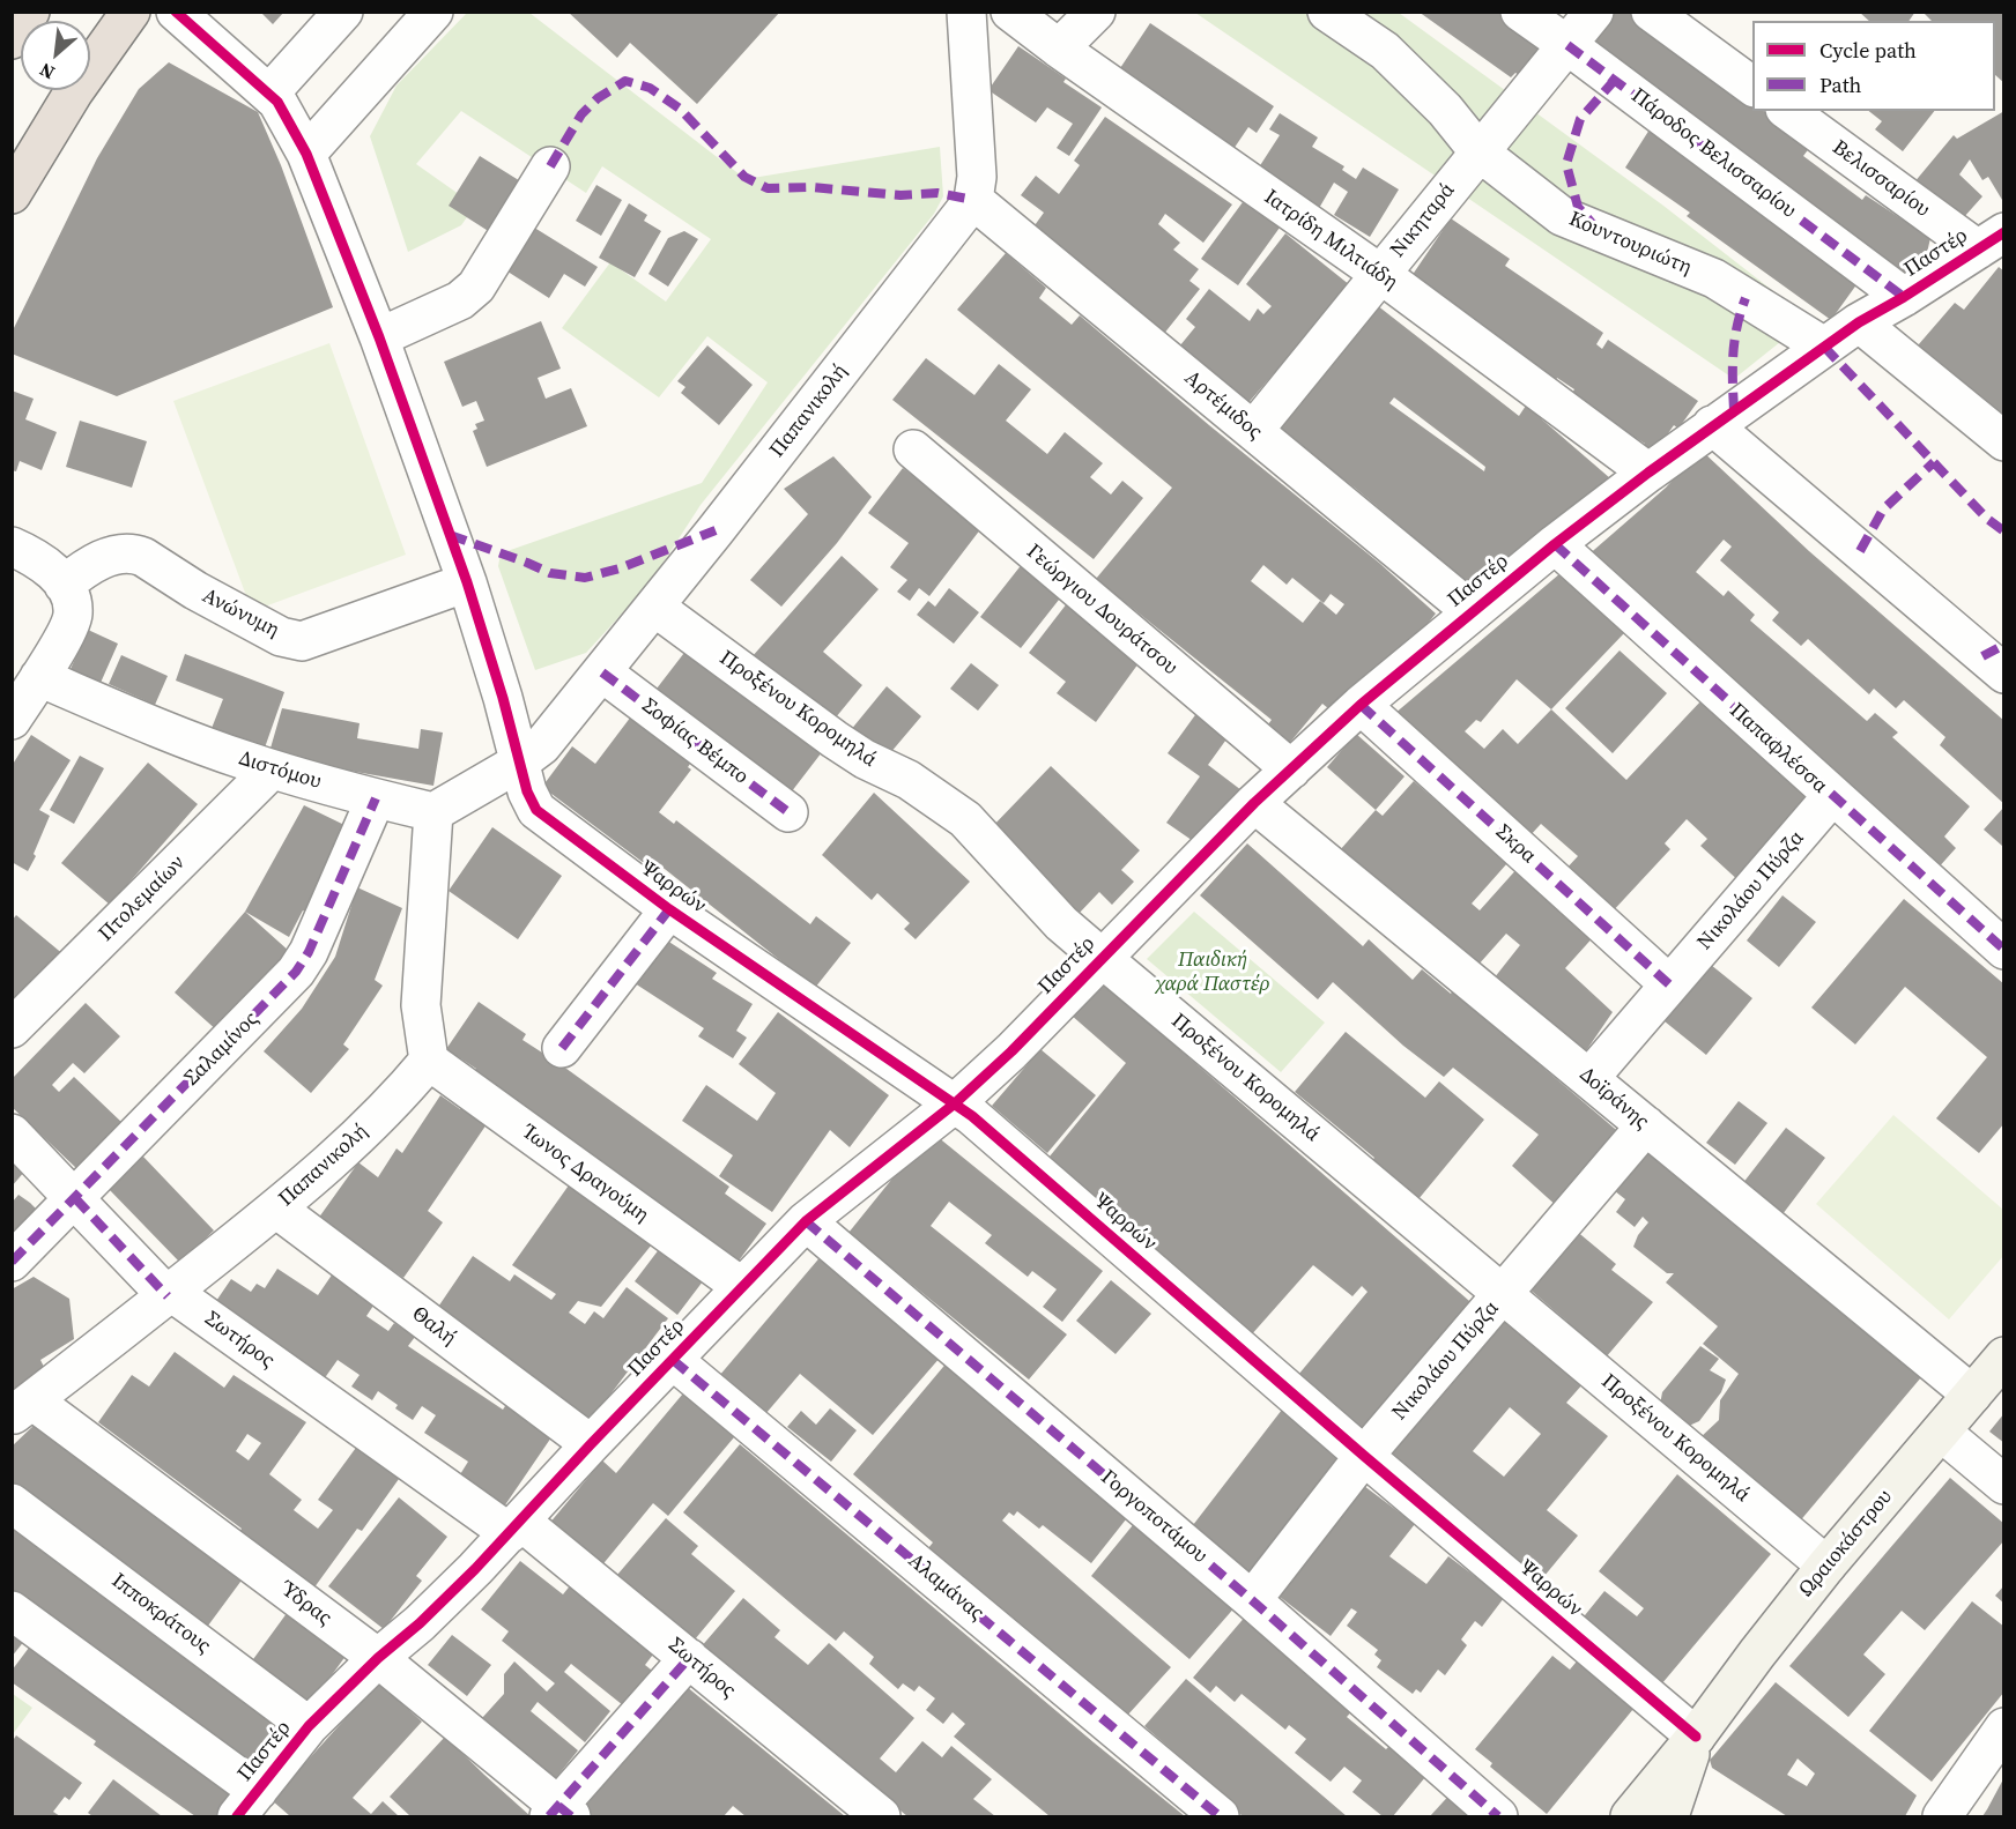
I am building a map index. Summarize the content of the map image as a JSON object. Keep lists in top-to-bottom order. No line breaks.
{"streets":{"main road":["Ωραιοκάστρου"],"street":["Πάροδος Βελισσαρίου","Βελισσαρίου","Νικηταρά","Ιατρίδη Μιλτιάδη","Κουντουριώτη","Παστέρ","Αρτέμιδος","Παπανικολή","Γεώργιου Δουράτσου","Ανώνυμη","Προξένου Κορομηλά","Σοφίας Βέμπο","Παπαφλέσσα","Διστόμου","Σκρα","Ψαρρών","Νικολάου Πύρζα","Πτολεμαίων","Σαλαμίνος","Δοϊράνης","Ίωνος Δραγούμη","Θαλή","Σωτήρος","Γοργοποτάμου","Αλαμάνας","Ύδρας","Ιπποκράτους"]},"crossings":[["Πάροδος Βελισσαρίου","Νικηταρά"],["Πάροδος Βελισσαρίου","Παστέρ"],["Βελισσαρίου","Παστέρ"],["Νικηταρά","Ιατρίδη Μιλτιάδη"],["Νικηταρά","Κουντουριώτη"],["Νικηταρά","Αρτέμιδος"],["Ιατρίδη Μιλτιάδη","Παστέρ"],["Κουντουριώτη","Παστέρ"],["Παστέρ","Αρτέμιδος"],["Παστέρ","Γεώργιου Δουράτσου"],["Παστέρ","Προξένου Κορομηλά"],["Παστέρ","Παπαφλέσσα"],["Παστέρ","Σκρα"],["Παστέρ","Ψαρρών"],["Παστέρ","Δοϊράνης"],["Παστέρ","Ίωνος Δραγούμη"],["Παστέρ","Θαλή"],["Παστέρ","Σωτήρος"],["Παστέρ","Γοργοποτάμου"],["Παστέρ","Αλαμάνας"],["Παστέρ","Ύδρας"],["Παστέρ","Ιπποκράτους"],["Αρτέμιδος","Παπανικολή"],["Παπανικολή","Προξένου Κορομηλά"],["Παπανικολή","Σοφίας Βέμπο"],["Παπανικολή","Ψαρρών"],["Παπανικολή","Ίωνος Δραγούμη"],["Παπανικολή","Θαλή"],["Παπανικολή","Σωτήρος"],["Παπανικολή","Ύδρας"],["Ανώνυμη","Ψαρρών"],["Προξένου Κορομηλά","Νικολάου Πύρζα"],["Προξένου Κορομηλά","Ωραιοκάστρου"],["Παπαφλέσσα","Νικολάου Πύρζα"],["Διστόμου","Πτολεμαίων"],["Διστόμου","Σαλαμίνος"],["Σκρα","Νικολάου Πύρζα"],["Ψαρρών","Νικολάου Πύρζα"],["Ψαρρών","Ωραιοκάστρου"],["Νικολάου Πύρζα","Δοϊράνης"],["Νικολάου Πύρζα","Γοργοποτάμου"],["Σαλαμίνος","Σωτήρος"],["Δοϊράνης","Ωραιοκάστρου"]],"parks":["Παιδική χαρά Παστέρ"],"legend":["Cycle path","Path"],"north":"bottom left"}
